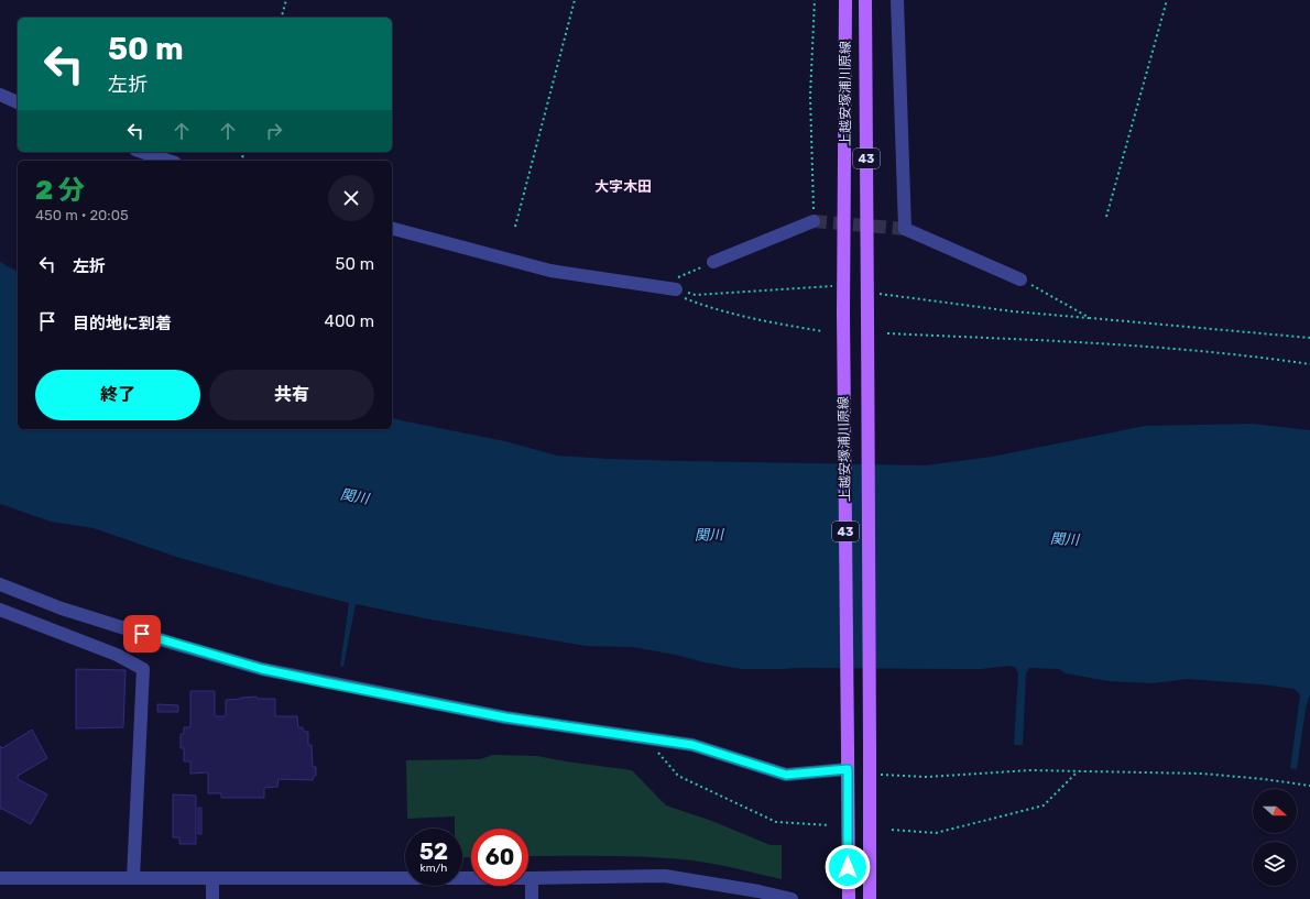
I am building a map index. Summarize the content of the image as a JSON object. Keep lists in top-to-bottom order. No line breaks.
{"streets":{"main road":["上越安塚浦川原線","43"]},"districts":["大字木田"],"water":["関川"],"north":"right","page":{"turn":["50 m","左折"],"heading":["2 分","450 m · 20:05"],"list":[{"name":"左折","value":"50 m"},{"name":"目的地に到着","value":"400 m"}],"buttons":["終了","共有"],"speed":"52 km/h","limit":"60"}}
